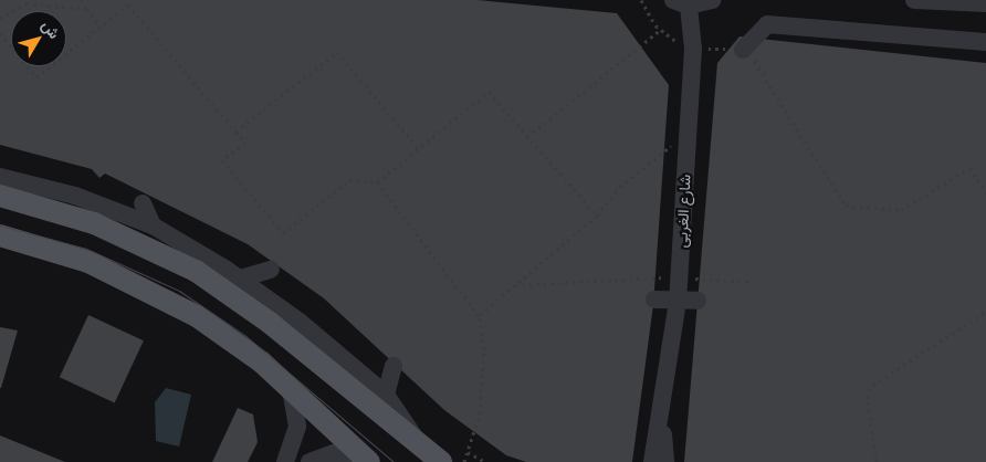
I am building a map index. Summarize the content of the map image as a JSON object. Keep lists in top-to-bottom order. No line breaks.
{"streets":{"street":["شارع الغربى"]},"north":"top right"}
